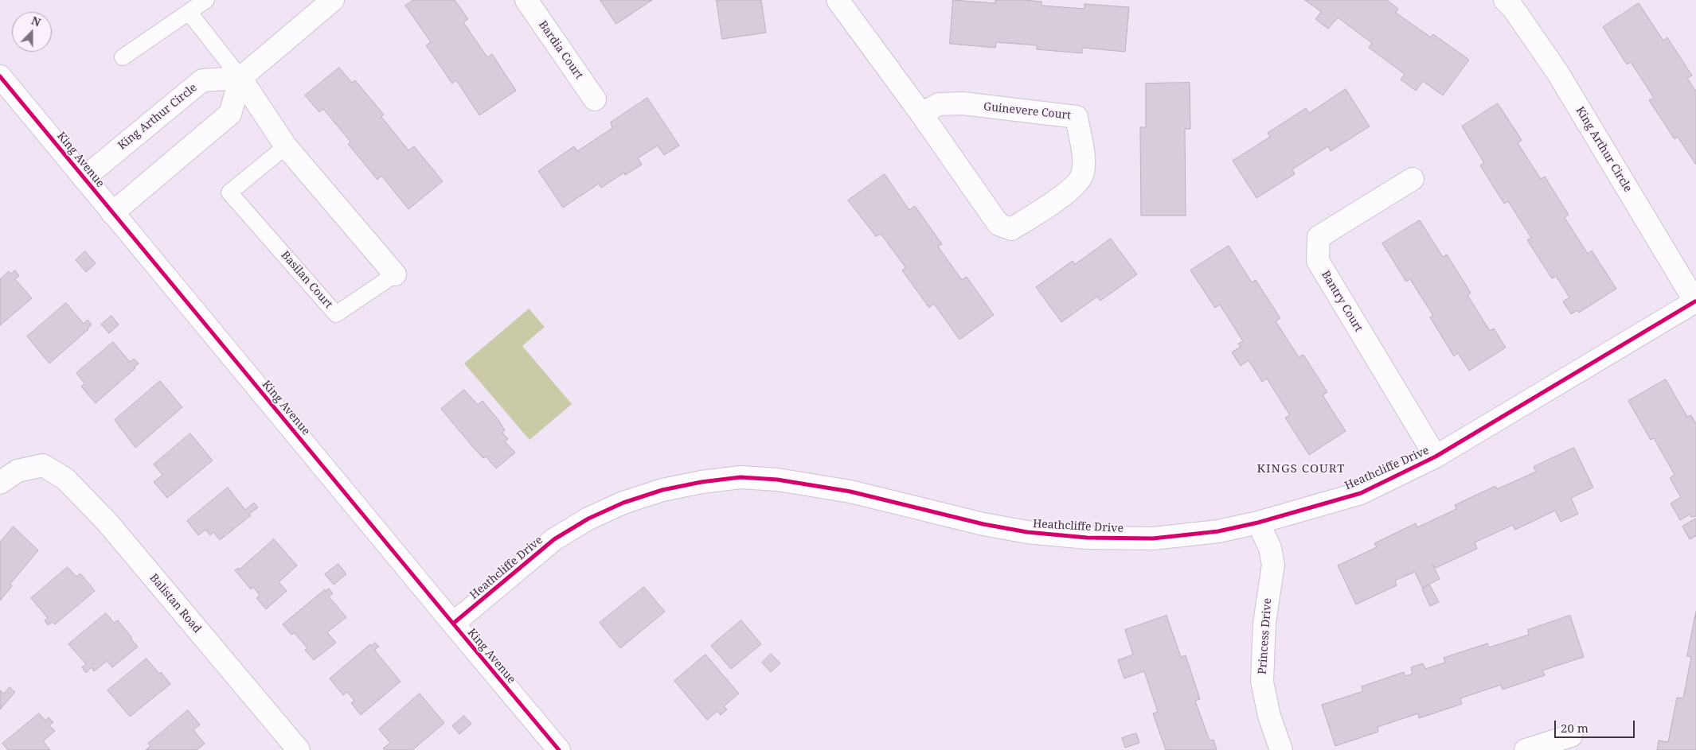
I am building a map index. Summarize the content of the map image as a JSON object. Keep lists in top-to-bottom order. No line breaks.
{"streets":{"street":["Bardia Court","Guinevere Court","King Arthur Circle","King Avenue","Basilan Court","Bantry Court","Heathcliffe Drive","Balistan Road","Princess Drive"]},"crossings":[["King Arthur Circle","King Avenue"],["King Arthur Circle","Basilan Court"],["King Arthur Circle","Heathcliffe Drive"],["King Avenue","Heathcliffe Drive"],["Bantry Court","Heathcliffe Drive"],["Heathcliffe Drive","Princess Drive"]],"districts":["KINGS COURT"],"scale_bar":"20 m","north":"top"}
